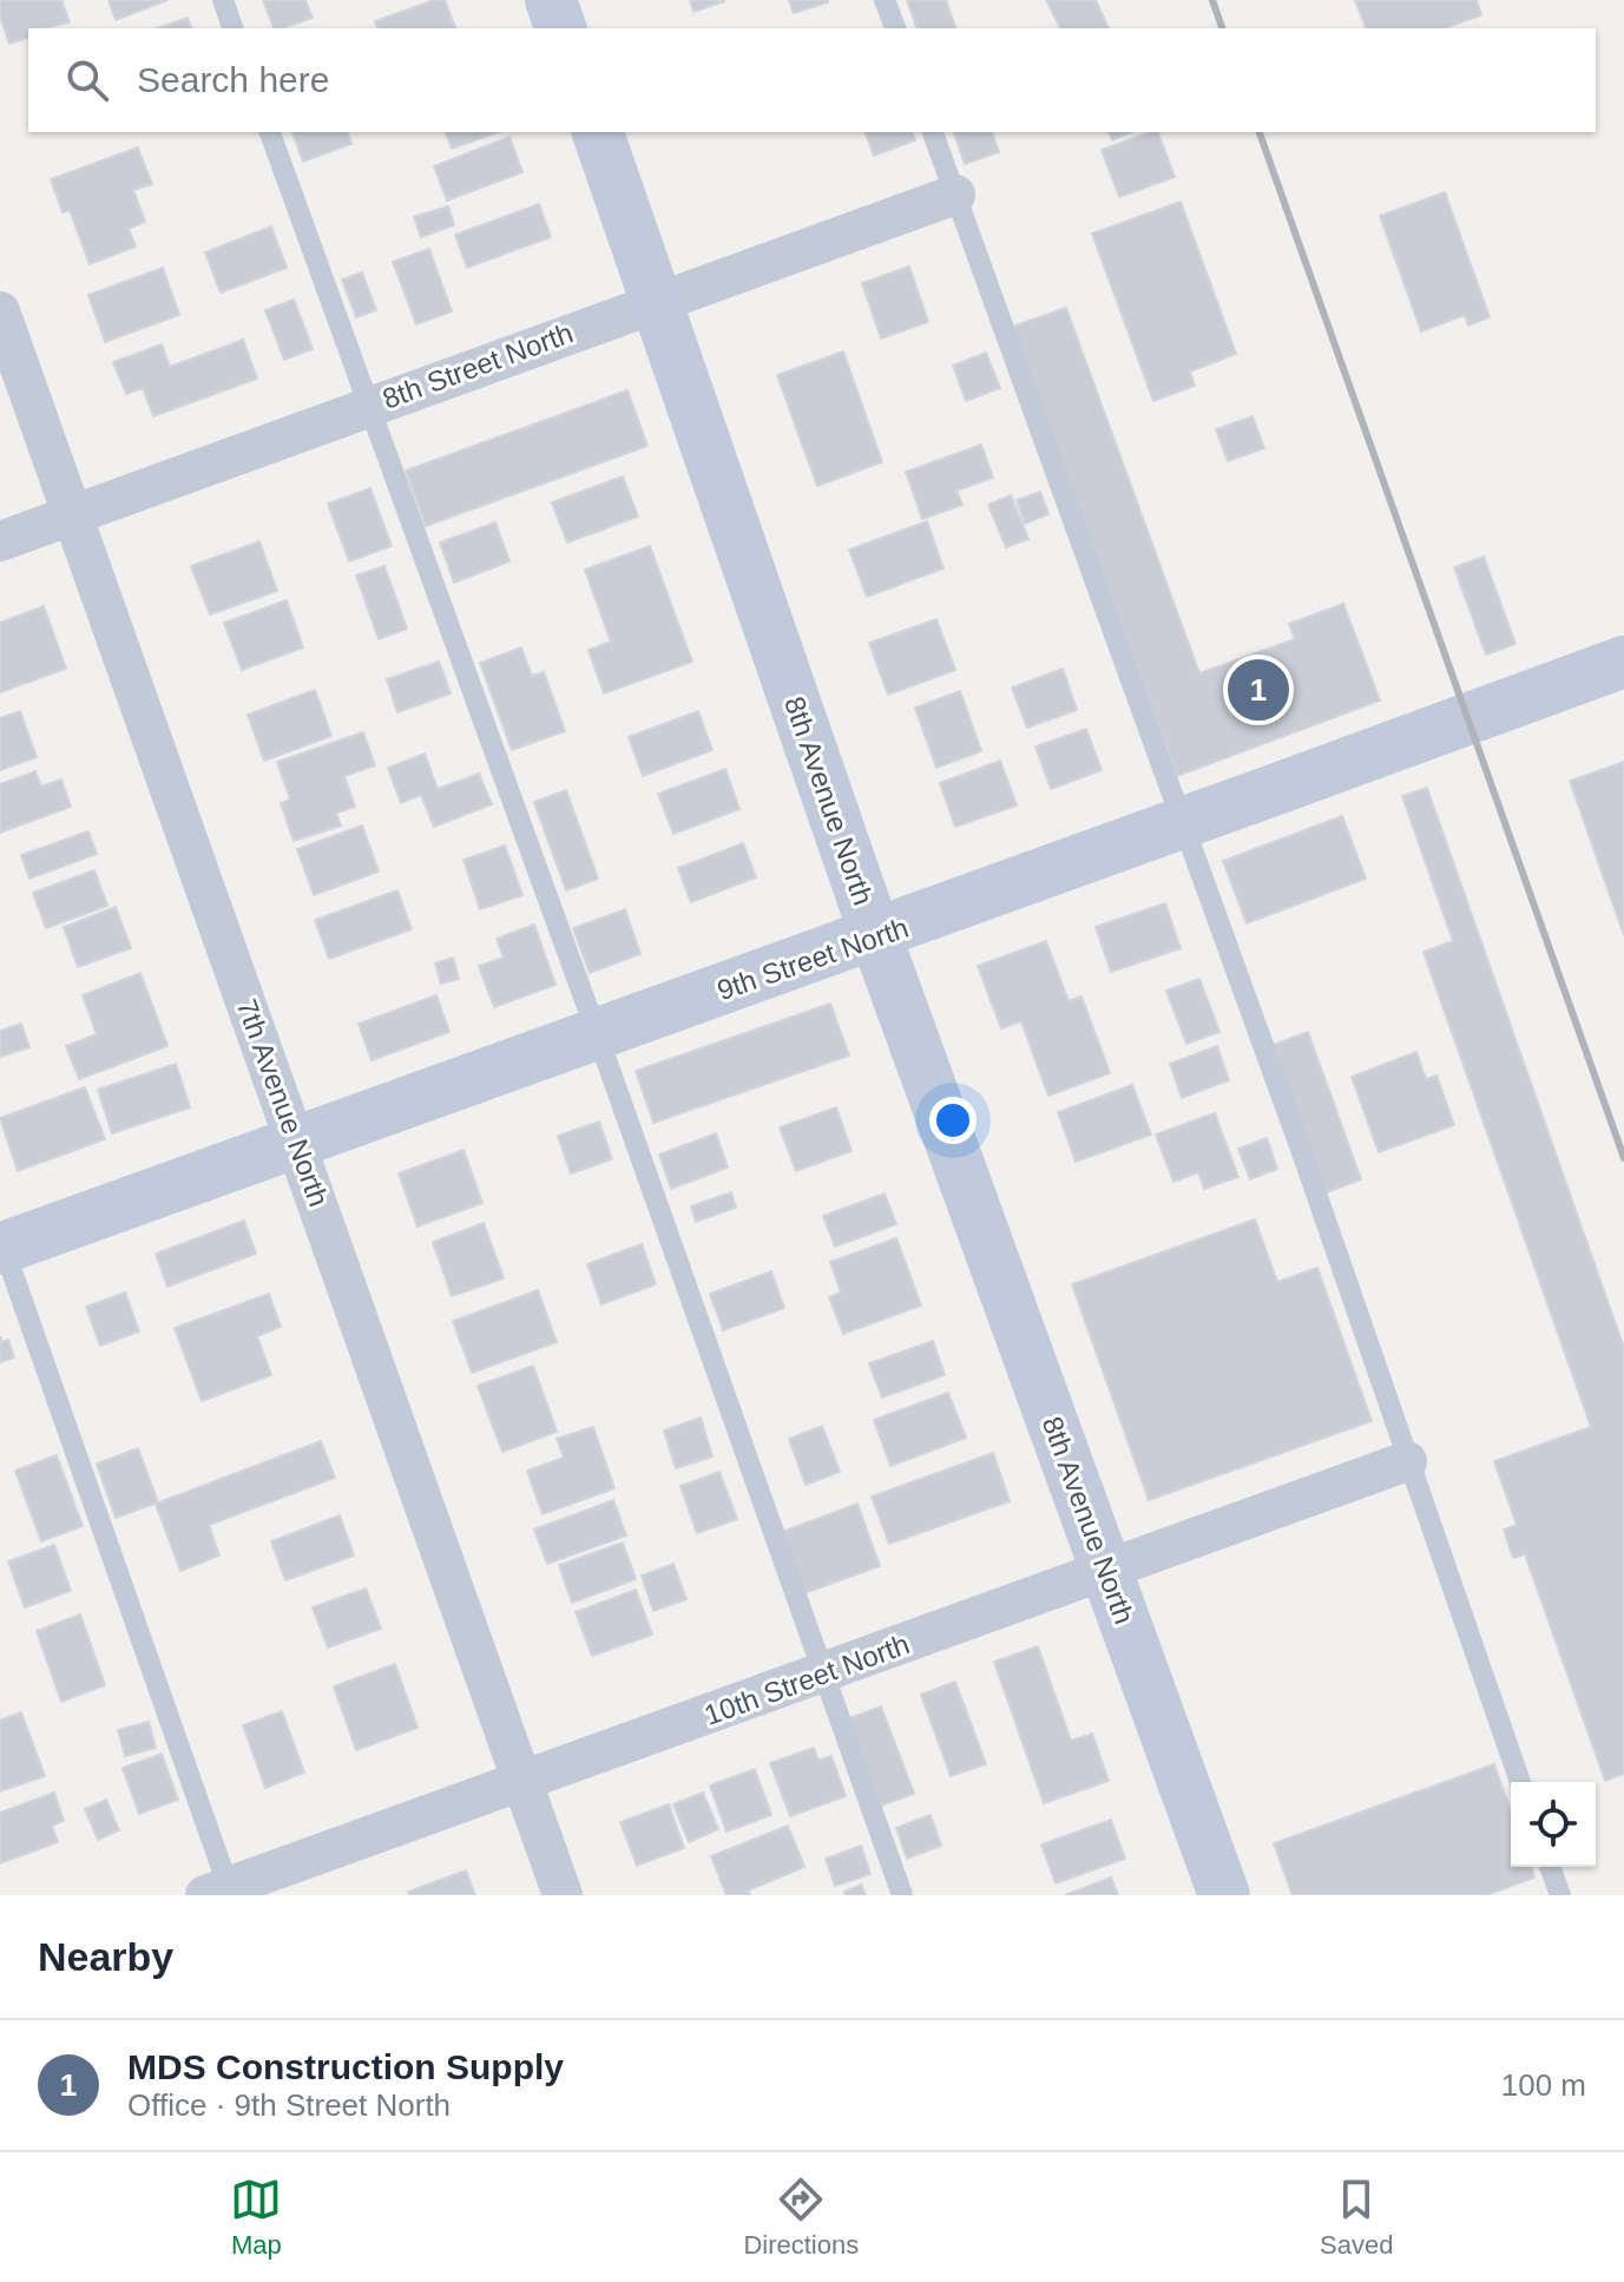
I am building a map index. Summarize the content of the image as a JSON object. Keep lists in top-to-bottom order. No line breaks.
{"streets":{"street":["8th Street North","8th Avenue North","9th Street North","7th Avenue North","10th Street North"]},"crossings":[["8th Street North","8th Avenue North"],["8th Street North","7th Avenue North"],["8th Avenue North","9th Street North"],["8th Avenue North","10th Street North"],["9th Street North","7th Avenue North"],["7th Avenue North","10th Street North"]],"page":{"search":"Search here","pins":"1","heading":"Nearby","list":[{"mark":"1","name":"MDS Construction Supply","note":"Office · 9th Street North","value":"100 m"}],"nav":["Map","Directions","Saved"]}}
